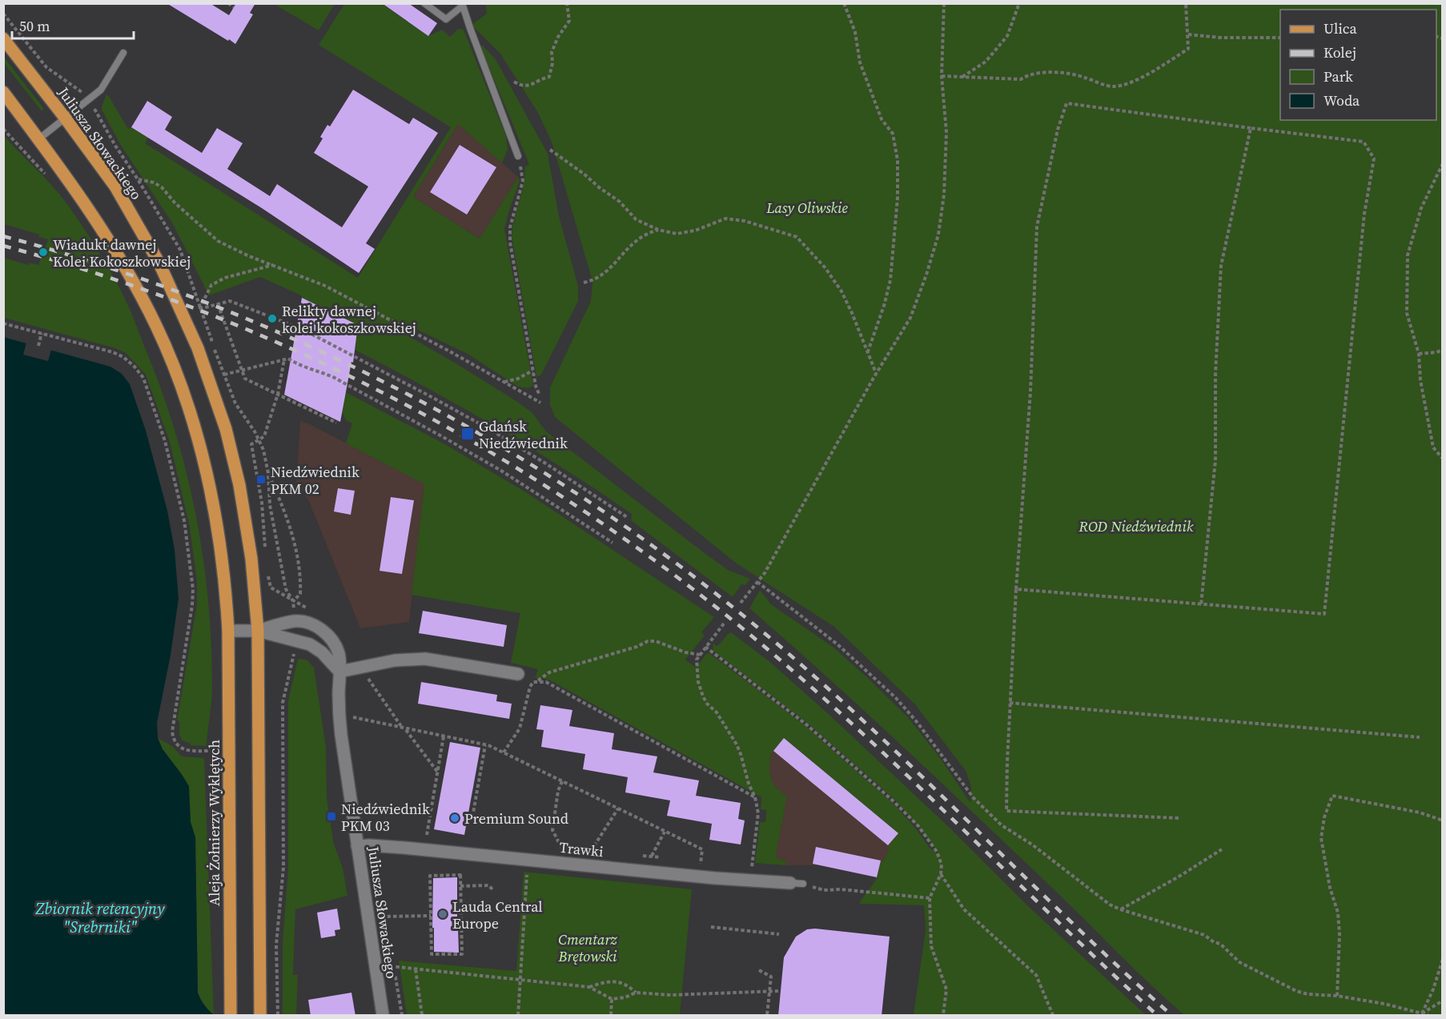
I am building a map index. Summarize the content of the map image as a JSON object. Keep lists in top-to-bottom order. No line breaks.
{"streets":{"main road":["Juliusza Słowackiego","Aleja Żołnierzy Wyklętych"],"street":["Trawki"]},"crossings":[["Juliusza Słowackiego","Aleja Żołnierzy Wyklętych"],["Juliusza Słowackiego","Trawki"]],"water":["Zbiornik retencyjny \"Srebrniki\""],"parks":["Lasy Oliwskie","ROD Niedźwiednik","Cmentarz Brętowski"],"places":{"other":["Wiadukt dawnej Kolei Kokoszkowskiej","Relikty dawnej kolei kokoszkowskiej","Premium Sound","Lauda Central Europe"],"transit":["Gdańsk Niedźwiednik","Niedźwiednik PKM 02","Niedźwiednik PKM 03"]},"legend":["Ulica","Kolej","Park","Woda"],"scale_bar":"50 m"}
